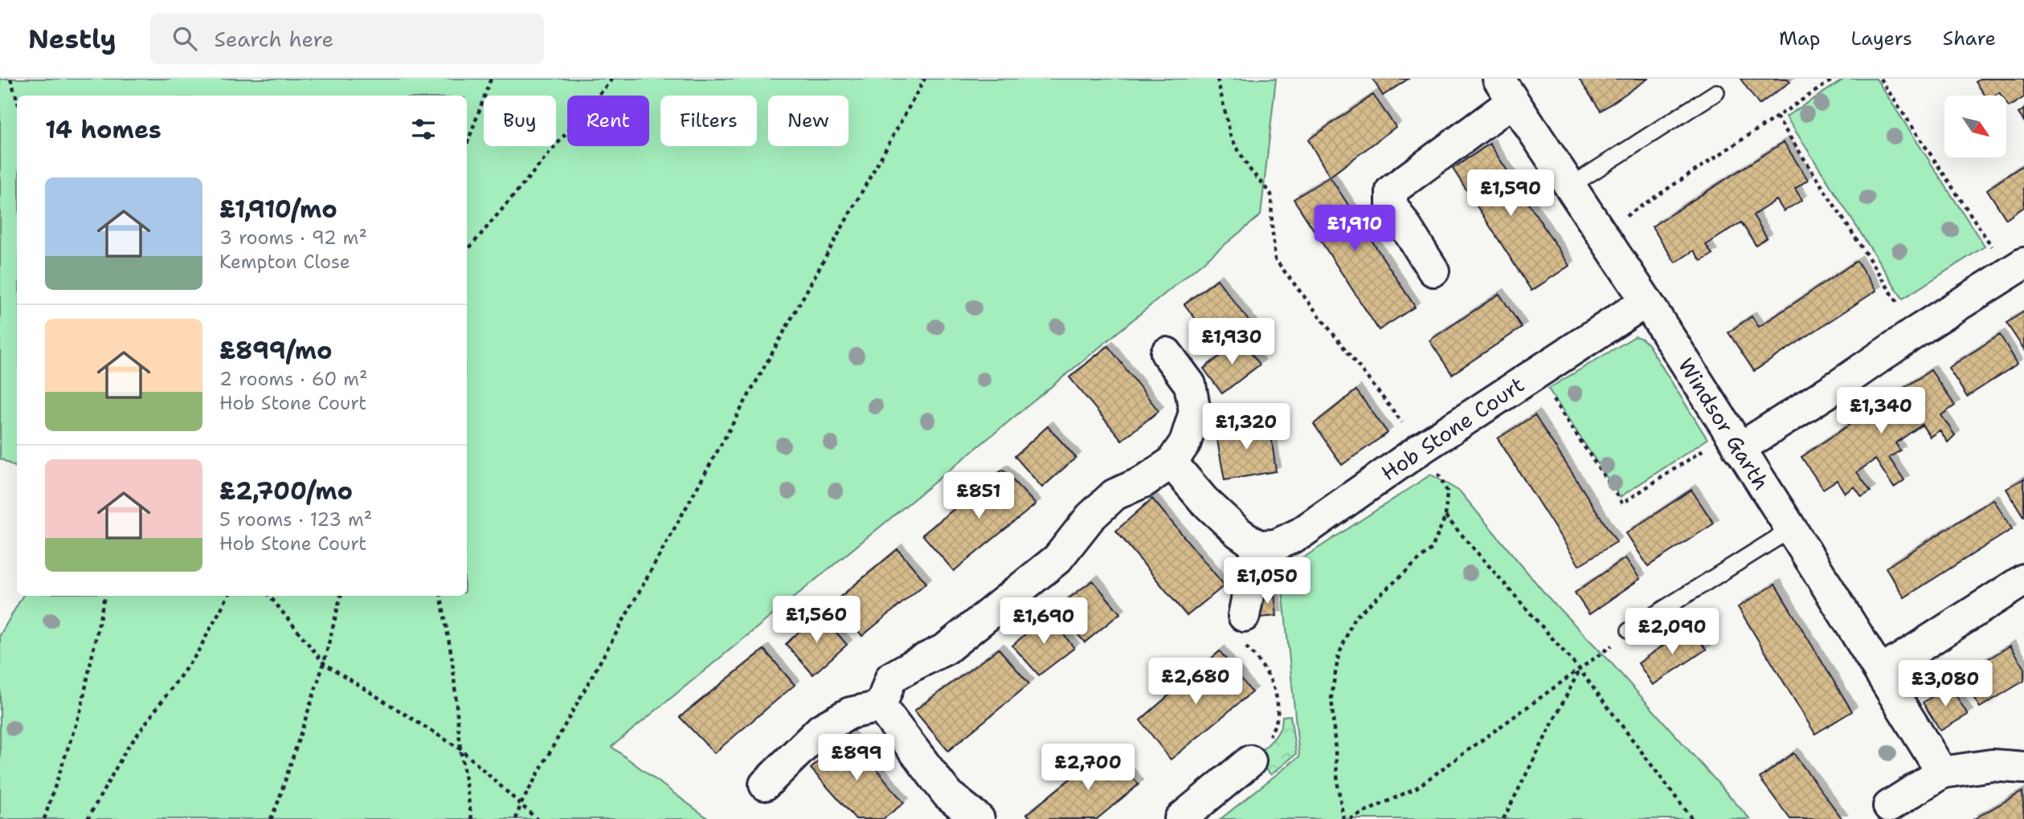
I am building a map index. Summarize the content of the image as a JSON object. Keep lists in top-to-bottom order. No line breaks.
{"streets":{"street":["Windsor Garth","Hob Stone Court"]},"crossings":[["Windsor Garth","Hob Stone Court"]],"north":"bottom right","page":{"header":"Nestly","search":"Search here","nav":["Map","Layers","Share"],"chip":["Buy","Rent","Filters","New"],"heading":"14 homes","list":[{"name":"£1,910/mo","note":"3 rooms · 92 m² · Kempton Close"},{"name":"£899/mo","note":"2 rooms · 60 m² · Hob Stone Court"},{"name":"£2,700/mo","note":"5 rooms · 123 m² · Hob Stone Court"}],"price":["£1,590","£1,910","£1,930","£1,340","£1,320","£851","£1,050","£1,560","£1,690","£2,090","£2,680","£3,080","£899","£2,700"]}}
